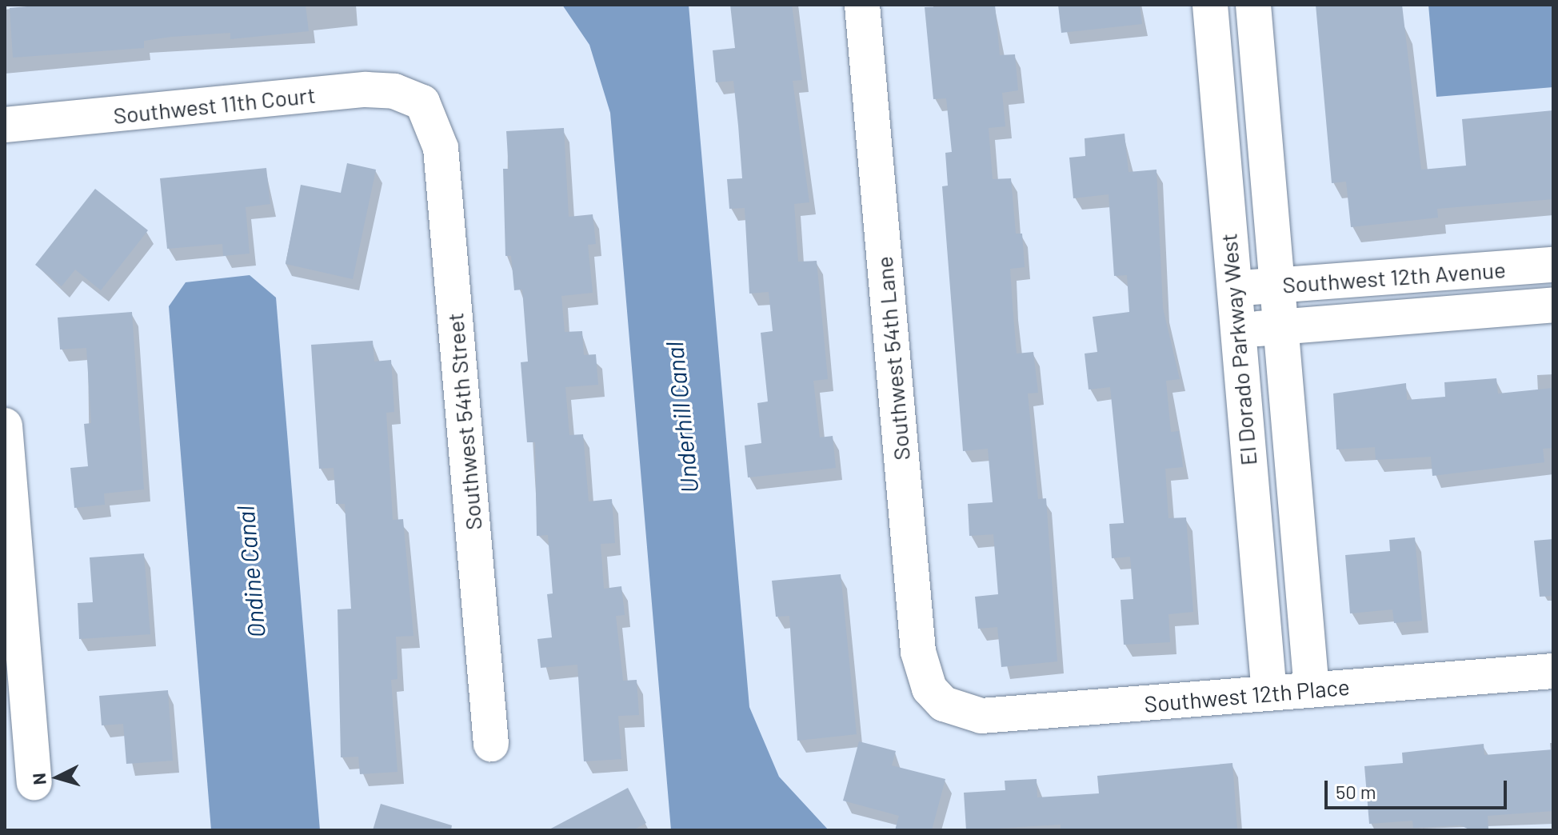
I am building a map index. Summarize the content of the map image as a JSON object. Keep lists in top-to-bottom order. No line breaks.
{"streets":{"street":["Southwest 11th Court","Southwest 12th Avenue","El Dorado Parkway West","Southwest 54th Lane","Southwest 54th Street","Southwest 12th Place"]},"crossings":[["Southwest 11th Court","Southwest 54th Street"],["Southwest 12th Avenue","El Dorado Parkway West"],["El Dorado Parkway West","Southwest 12th Place"],["Southwest 54th Lane","Southwest 12th Place"]],"water":["Underhill Canal","Ondine Canal"],"scale_bar":"50 m","north":"left"}
